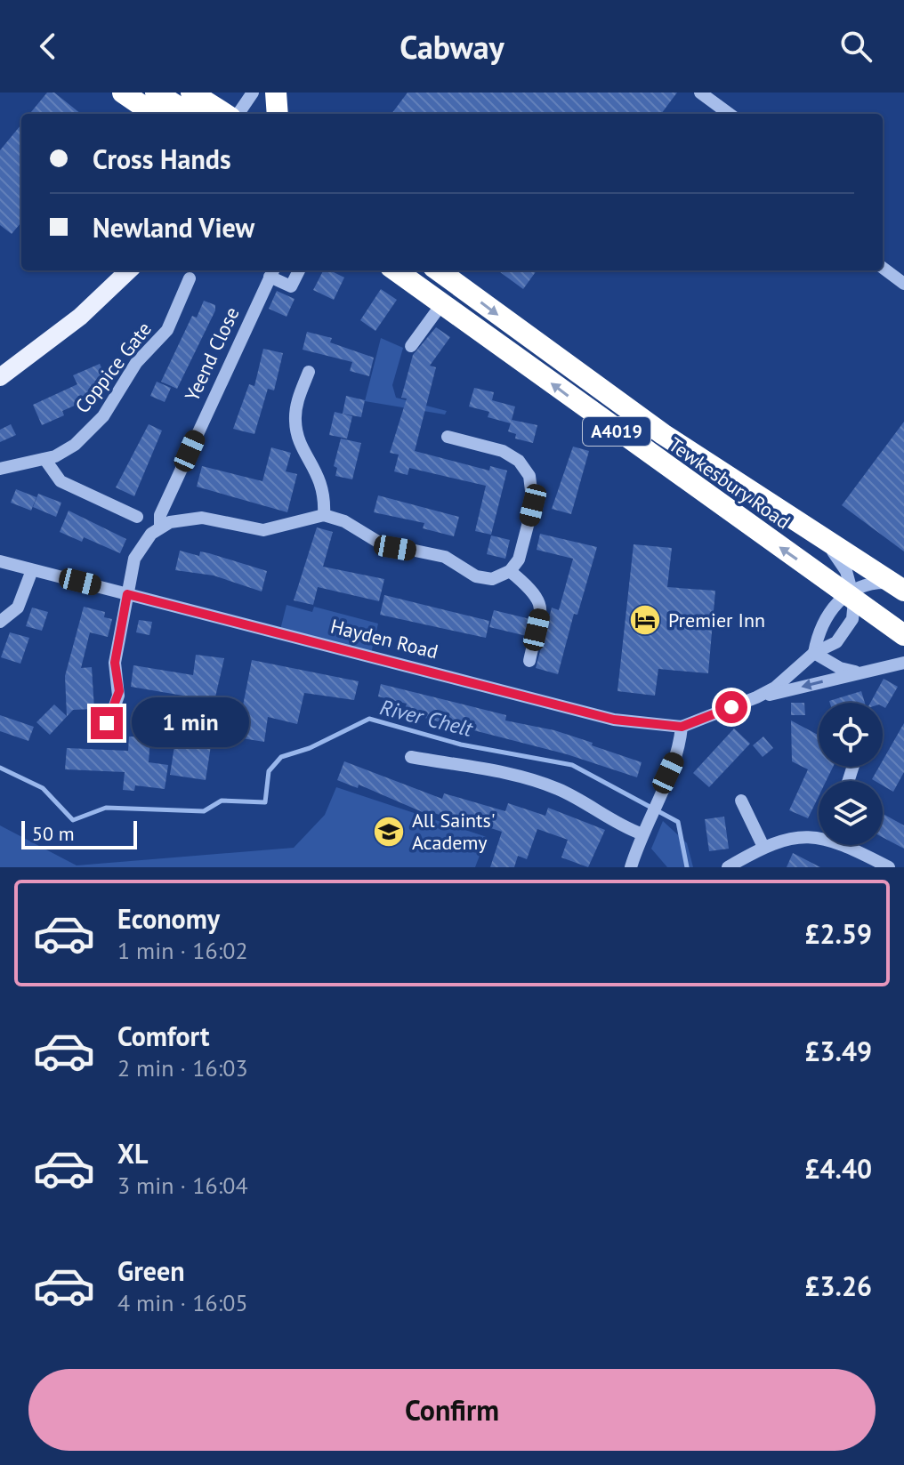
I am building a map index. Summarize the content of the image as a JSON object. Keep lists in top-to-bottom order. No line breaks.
{"streets":{"highway":["A4019","Tewkesbury Road"],"street":["Yeend Close","Coppice Gate","Hayden Road"]},"crossings":[["Tewkesbury Road","Hayden Road"]],"water":["River Chelt"],"places":{"hotel":["Premier Inn"],"school or university":["All Saints' Academy"]},"scale_bar":"50 m","page":{"header":"Cabway","banner":["Cross Hands","Newland View"],"bubble":"1 min","scale":"50 m","list":[{"name":"Economy","note":"1 min · 16:02","value":"£2.59"},{"name":"Comfort","note":"2 min · 16:03","value":"£3.49"},{"name":"XL","note":"3 min · 16:04","value":"£4.40"},{"name":"Green","note":"4 min · 16:05","value":"£3.26"}],"buttons":"Confirm"}}
